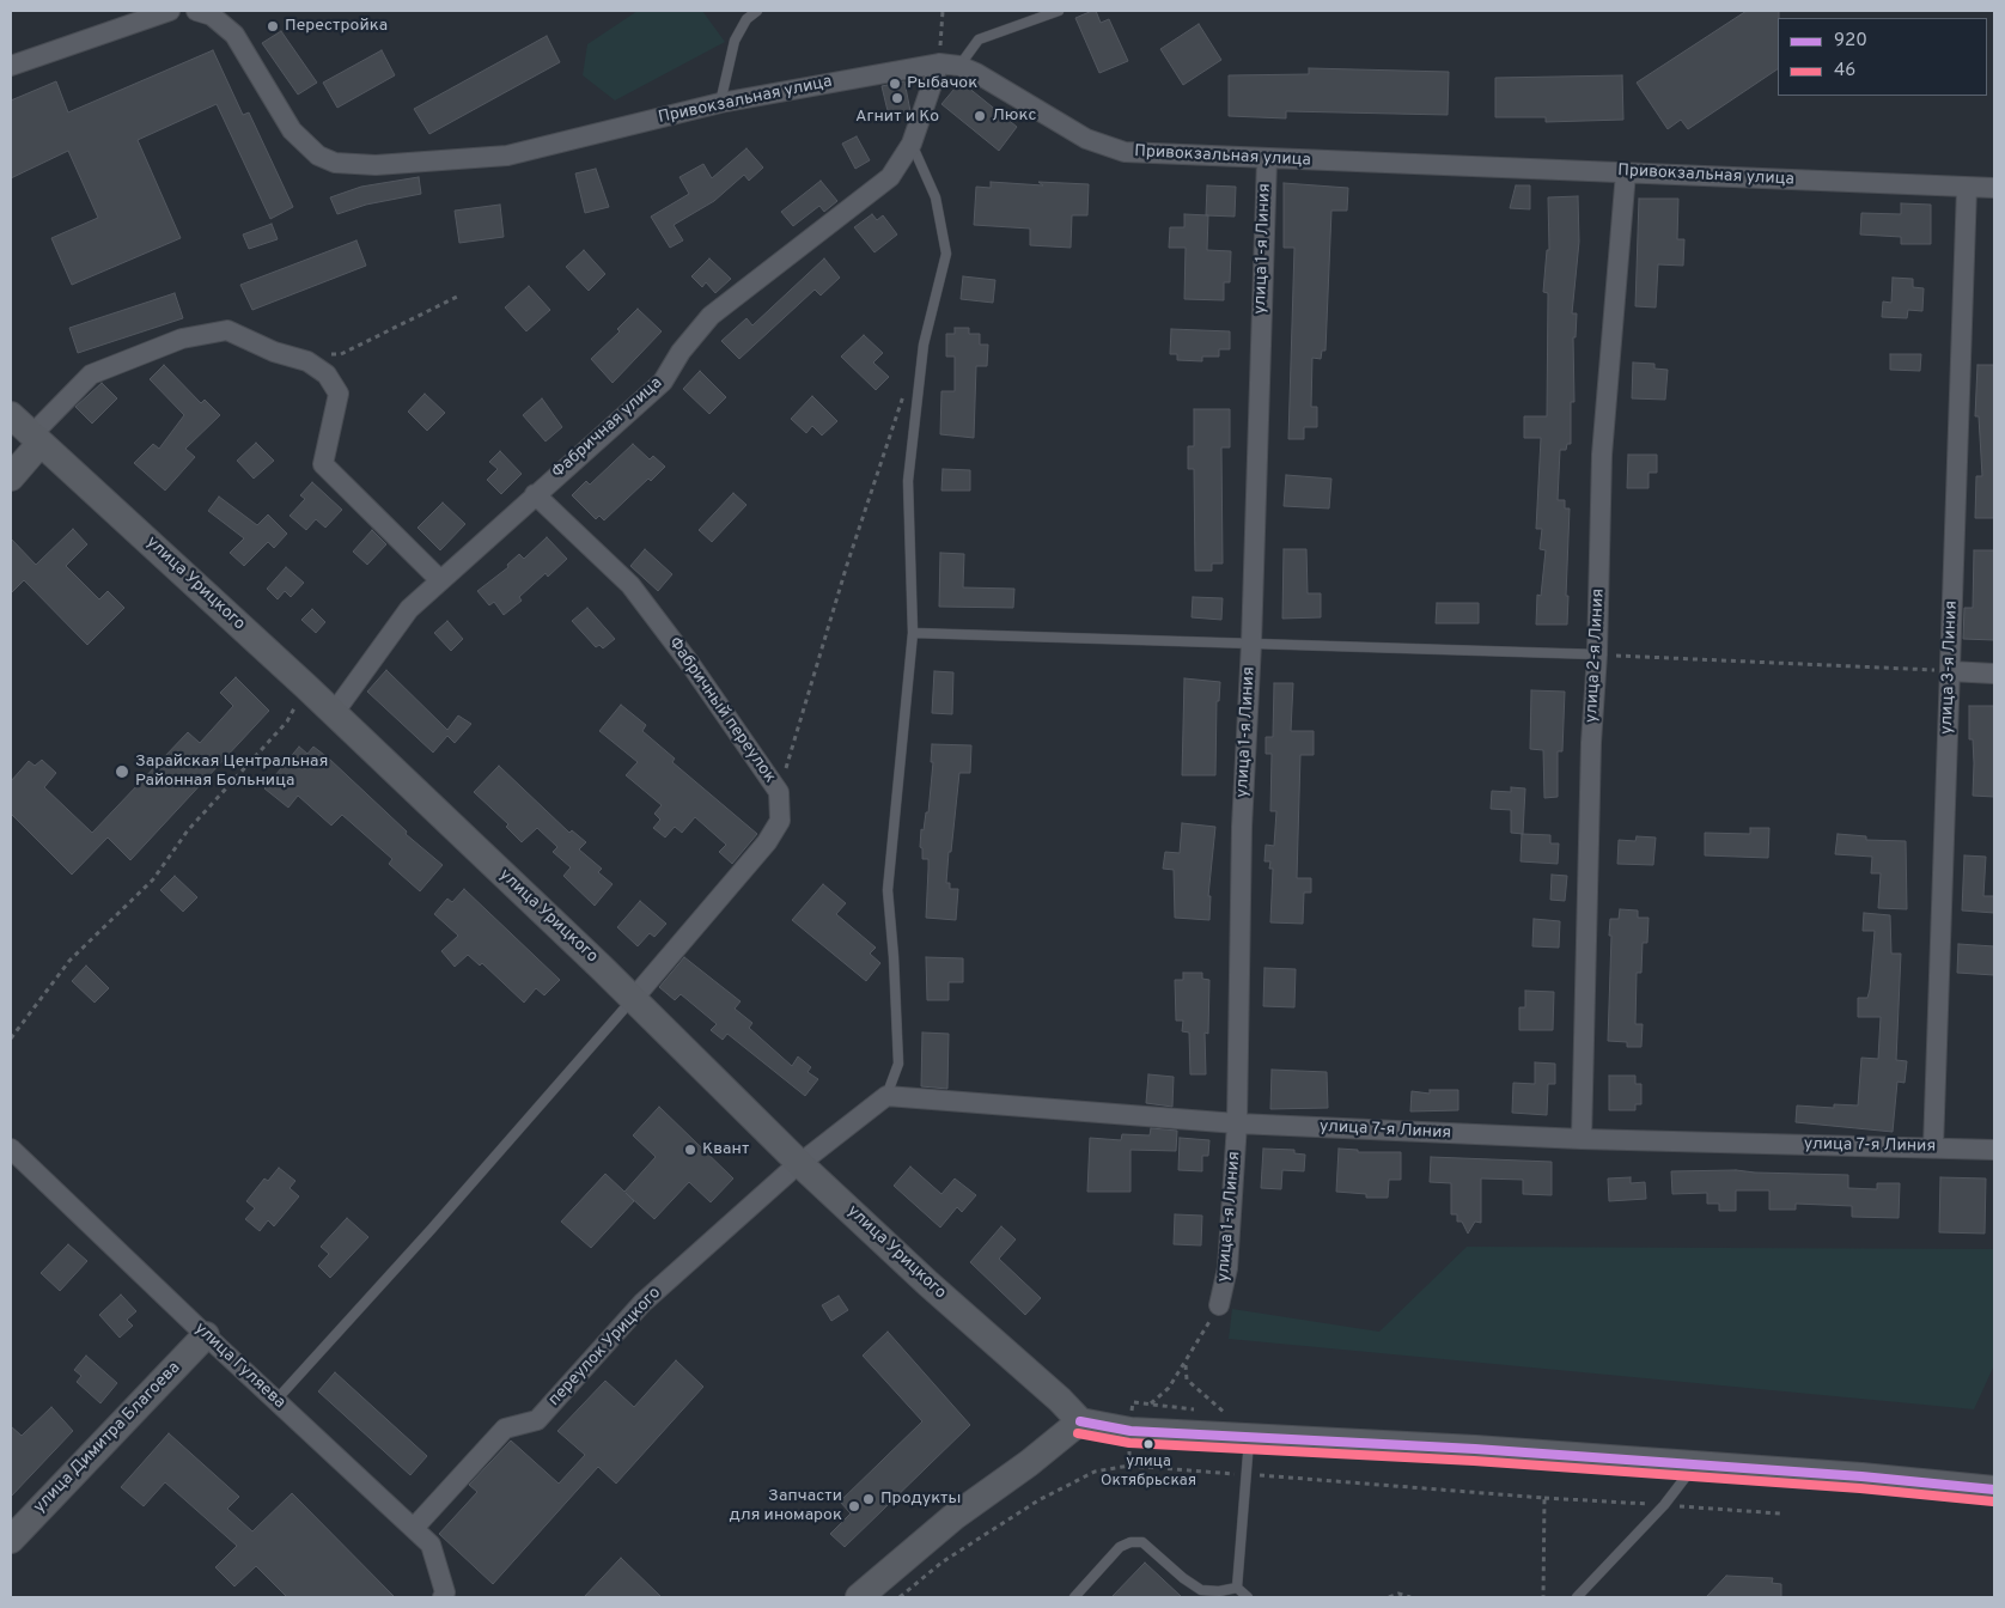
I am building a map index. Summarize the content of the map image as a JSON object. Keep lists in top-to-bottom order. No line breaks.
{"streets":{"main road":["улица Урицкого","улица Димитра Благоева"],"street":["Привокзальная улица","улица 1-я Линия","Фабричная улица","улица 2-я Линия","улица 3-я Линия","Фабричный переулок","улица 7-я Линия","переулок Урицкого","улица Гуляева"]},"crossings":[["Привокзальная улица","улица 1-я Линия"],["Привокзальная улица","Фабричная улица"],["Привокзальная улица","улица 2-я Линия"],["Привокзальная улица","улица 3-я Линия"],["улица 1-я Линия","улица 7-я Линия"],["Фабричная улица","улица Урицкого"],["Фабричная улица","Фабричный переулок"],["улица Урицкого","Фабричный переулок"],["улица Урицкого","переулок Урицкого"],["улица 2-я Линия","улица 7-я Линия"],["улица 3-я Линия","улица 7-я Линия"],["переулок Урицкого","улица Гуляева"],["улица Гуляева","улица Димитра Благоева"]],"places":["Перестройка","Рыбачок","Агнит и Ко","Люкс","Зарайская Центральная Районная Больница","Квант","улица Октябрьская","Продукты","Запчасти для иномарок"],"lines":["transit line 920","transit line 46"],"legend":["920","46"]}
